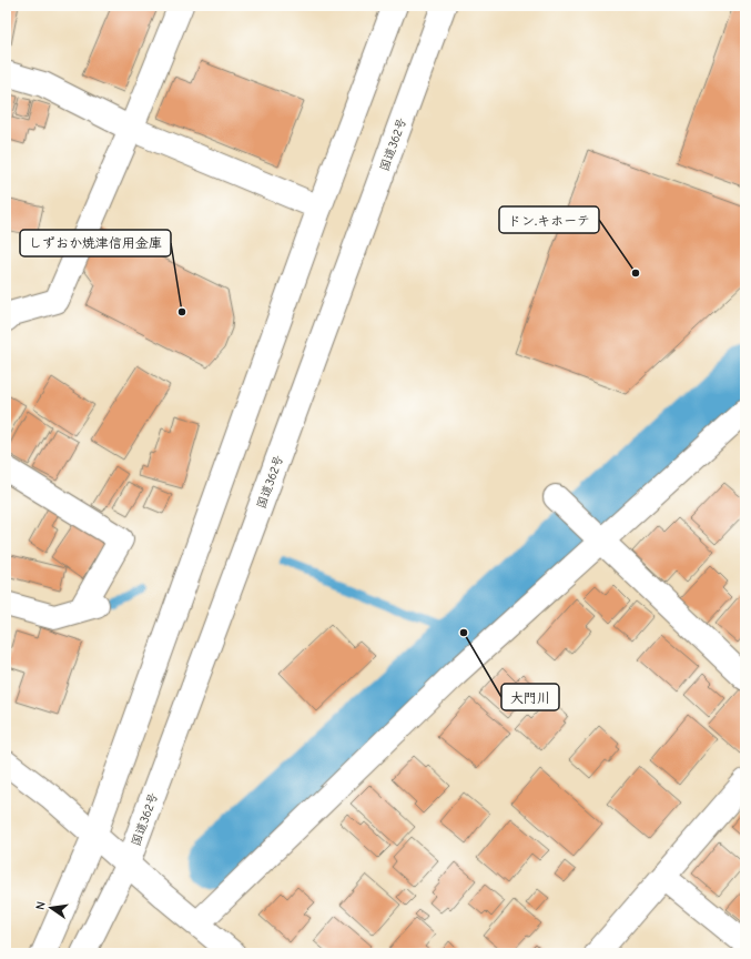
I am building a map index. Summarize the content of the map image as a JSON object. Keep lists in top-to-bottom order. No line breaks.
{"streets":{"main road":["国道362号"]},"places":["ドン.キホーテ","しずおか焼津信用金庫","大門川"],"north":"left"}
